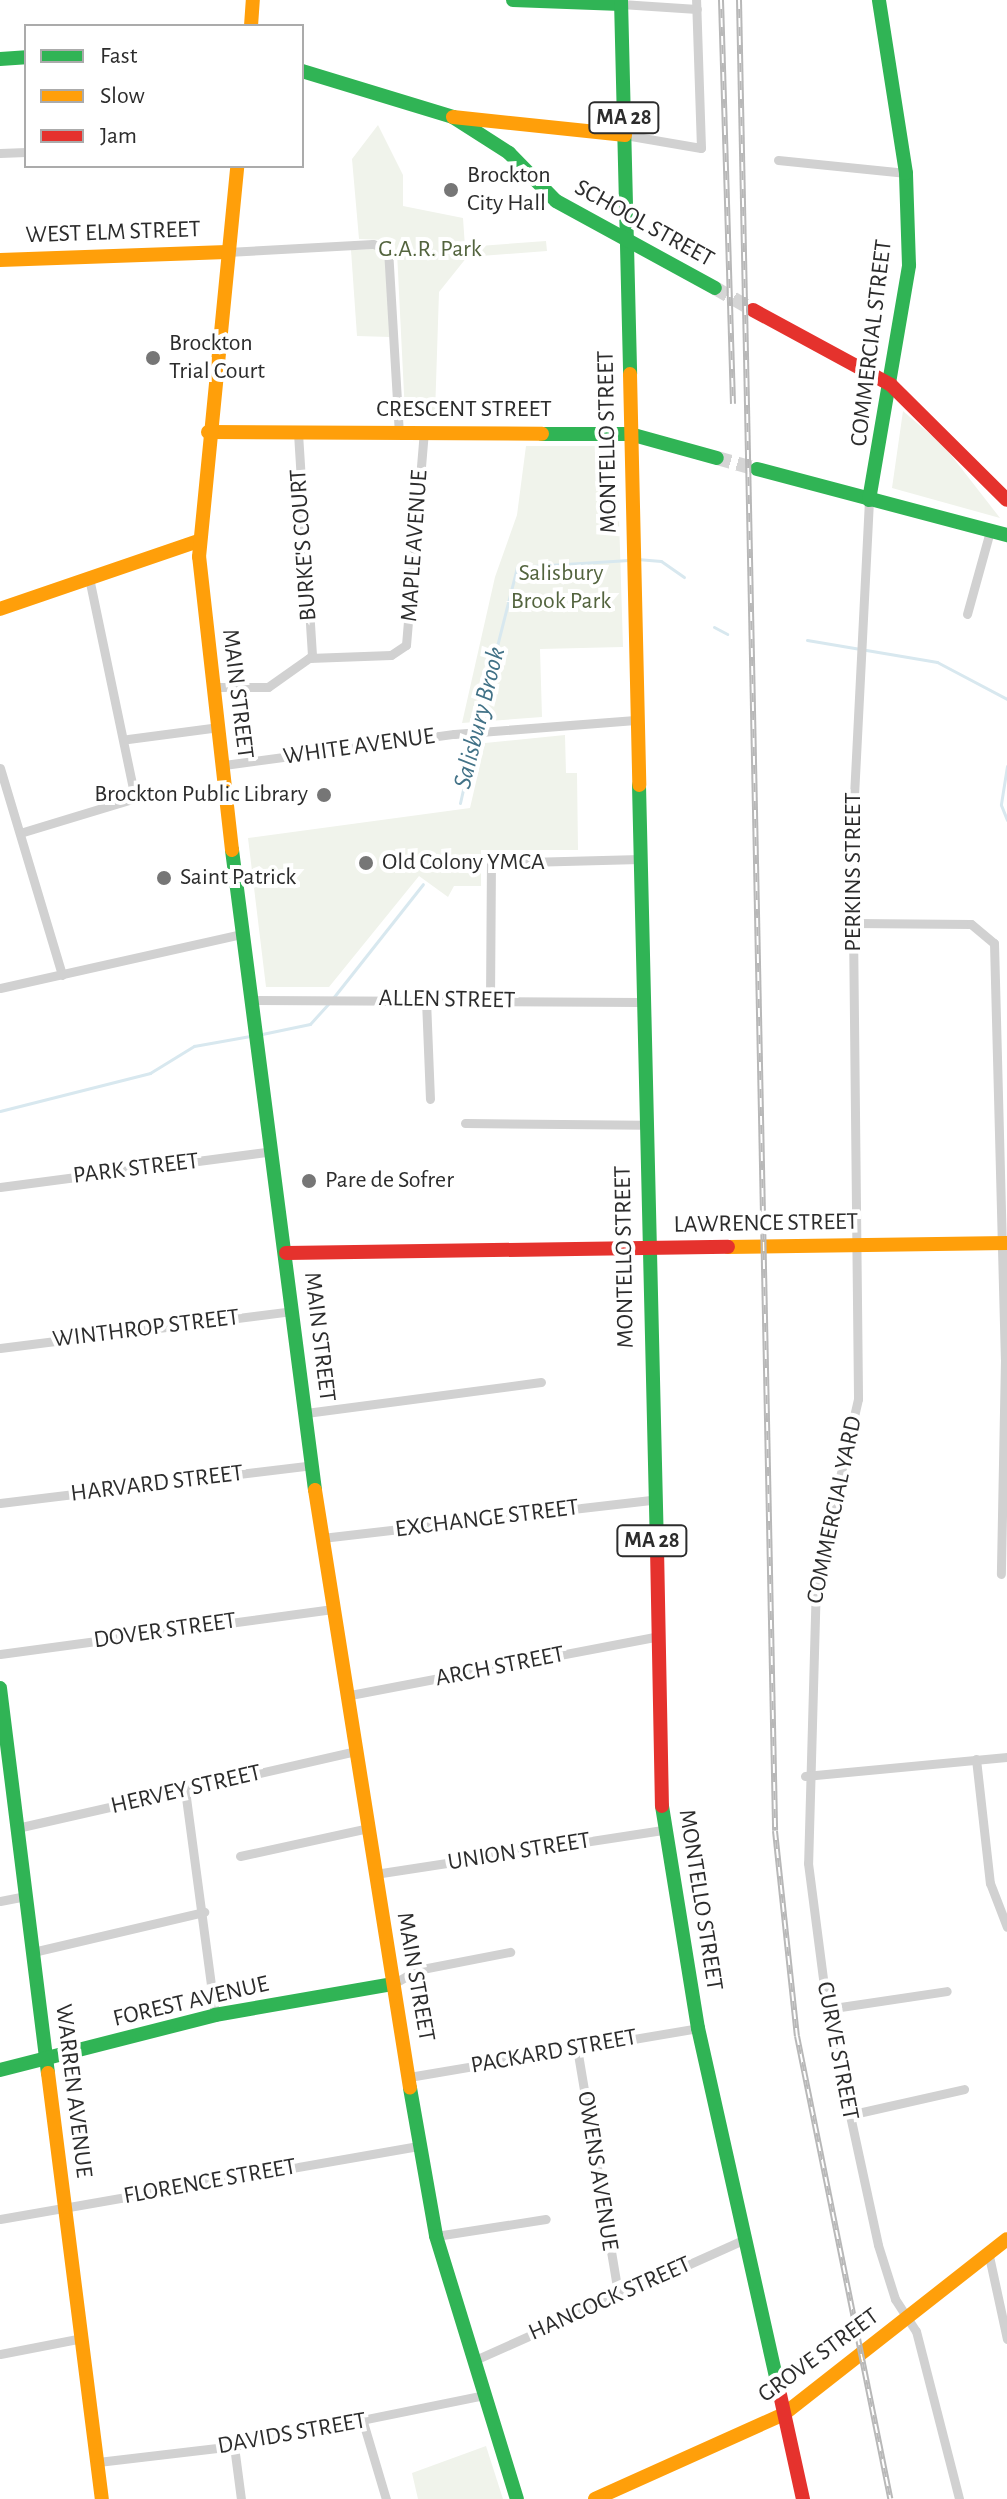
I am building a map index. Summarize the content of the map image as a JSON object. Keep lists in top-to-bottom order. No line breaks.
{"streets":{"main road":["MA 28","SCHOOL STREET","WEST ELM STREET","COMMERCIAL STREET","CRESCENT STREET","MONTELLO STREET","MAIN STREET","LAWRENCE STREET","FOREST AVENUE","WARREN AVENUE","GROVE STREET"],"street":["BURKE'S COURT","MAPLE AVENUE","WHITE AVENUE","PERKINS STREET","ALLEN STREET","PARK STREET","WINTHROP STREET","HARVARD STREET","COMMERCIAL YARD","EXCHANGE STREET","DOVER STREET","ARCH STREET","HERVEY STREET","UNION STREET","CURVE STREET","PACKARD STREET","OWENS AVENUE","FLORENCE STREET","HANCOCK STREET","DAVIDS STREET"]},"crossings":[["SCHOOL STREET","MONTELLO STREET"],["WEST ELM STREET","MAIN STREET"],["COMMERCIAL STREET","PERKINS STREET"],["CRESCENT STREET","MONTELLO STREET"],["CRESCENT STREET","BURKE'S COURT"],["CRESCENT STREET","MAPLE AVENUE"],["CRESCENT STREET","MAIN STREET"],["MONTELLO STREET","WHITE AVENUE"],["MONTELLO STREET","ALLEN STREET"],["MONTELLO STREET","LAWRENCE STREET"],["MONTELLO STREET","EXCHANGE STREET"],["MONTELLO STREET","ARCH STREET"],["MONTELLO STREET","UNION STREET"],["MONTELLO STREET","PACKARD STREET"],["MONTELLO STREET","HANCOCK STREET"],["MONTELLO STREET","GROVE STREET"],["BURKE'S COURT","MAPLE AVENUE"],["MAIN STREET","WHITE AVENUE"],["MAIN STREET","ALLEN STREET"],["MAIN STREET","PARK STREET"],["MAIN STREET","LAWRENCE STREET"],["MAIN STREET","WINTHROP STREET"],["MAIN STREET","HARVARD STREET"],["MAIN STREET","EXCHANGE STREET"],["MAIN STREET","DOVER STREET"],["MAIN STREET","ARCH STREET"],["MAIN STREET","HERVEY STREET"],["MAIN STREET","UNION STREET"],["MAIN STREET","FOREST AVENUE"],["MAIN STREET","PACKARD STREET"],["MAIN STREET","FLORENCE STREET"],["MAIN STREET","HANCOCK STREET"],["MAIN STREET","DAVIDS STREET"],["PERKINS STREET","LAWRENCE STREET"],["PERKINS STREET","COMMERCIAL YARD"],["LAWRENCE STREET","COMMERCIAL YARD"],["COMMERCIAL YARD","CURVE STREET"],["HERVEY STREET","WARREN AVENUE"],["FOREST AVENUE","WARREN AVENUE"],["CURVE STREET","GROVE STREET"],["PACKARD STREET","OWENS AVENUE"],["WARREN AVENUE","FLORENCE STREET"],["WARREN AVENUE","DAVIDS STREET"],["OWENS AVENUE","HANCOCK STREET"]],"water":["Salisbury Brook"],"parks":["G.A.R. Park","Salisbury Brook Park"],"places":["Brockton City Hall","Brockton Trial Court","Brockton Public Library","Old Colony YMCA","Saint Patrick","Pare de Sofrer"],"legend":["Fast","Slow","Jam"]}
